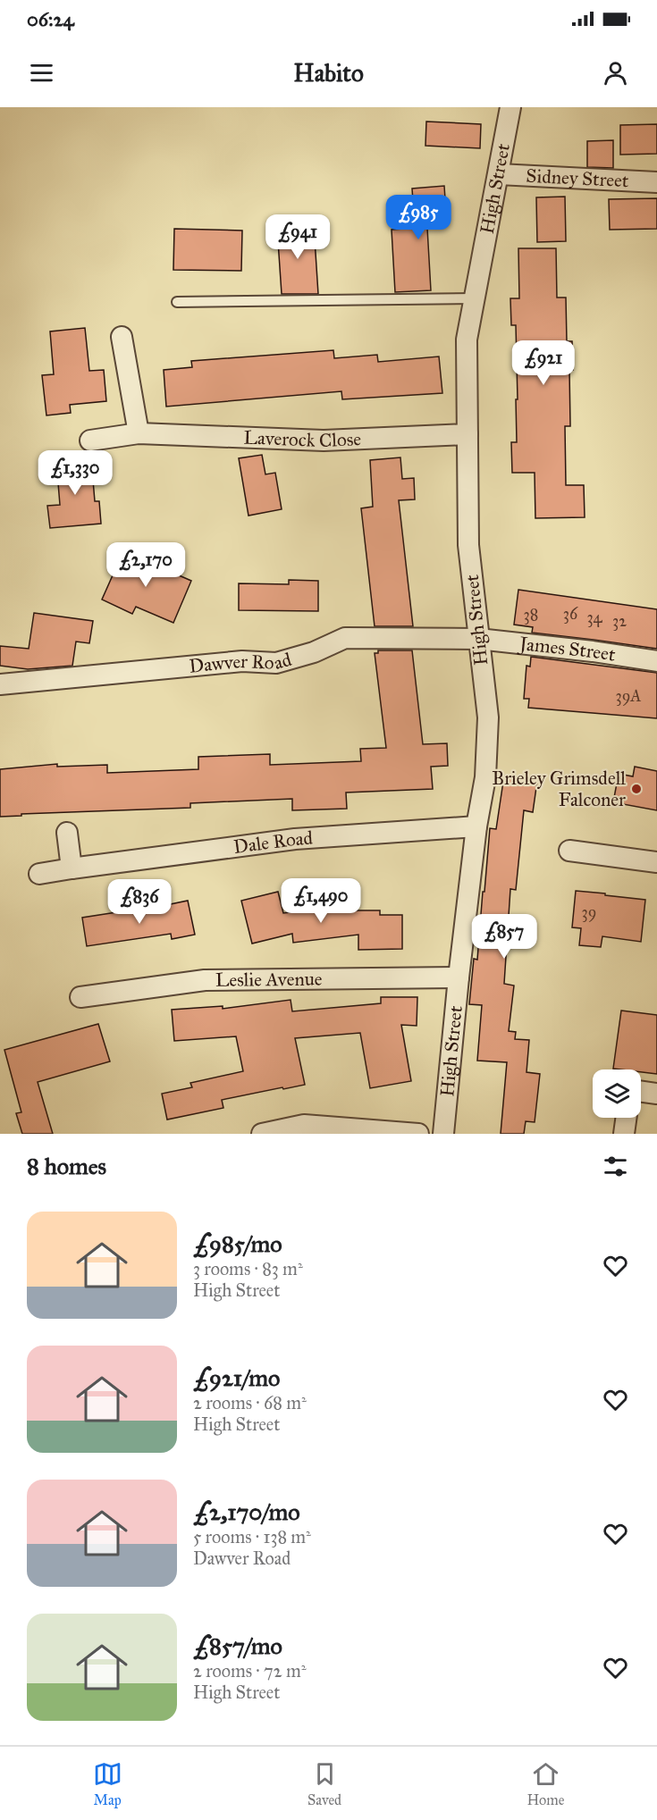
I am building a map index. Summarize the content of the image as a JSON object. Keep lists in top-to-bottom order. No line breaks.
{"streets":{"street":["Sidney Street","High Street","Laverock Close","James Street","Dawver Road","Dale Road","Leslie Avenue"]},"crossings":[["Sidney Street","High Street"],["High Street","Laverock Close"],["High Street","James Street"],["High Street","Dawver Road"],["High Street","Dale Road"],["High Street","Leslie Avenue"],["James Street","Dawver Road"]],"places":["Brieley Grimsdell Falconer"],"house_numbers":["36","38","34","32","39A","39"],"page":{"status":"06:24","header":"Habito","price":["£985","£941","£921","£1,330","£2,170","£1,490","£836","£857"],"heading":"8 homes","list":[{"name":"£985/mo","note":"3 rooms · 83 m² · High Street"},{"name":"£921/mo","note":"2 rooms · 68 m² · High Street"},{"name":"£2,170/mo","note":"5 rooms · 138 m² · Dawver Road"},{"name":"£857/mo","note":"2 rooms · 72 m² · High Street"}],"tabs":["Map","Saved","Home"]}}
